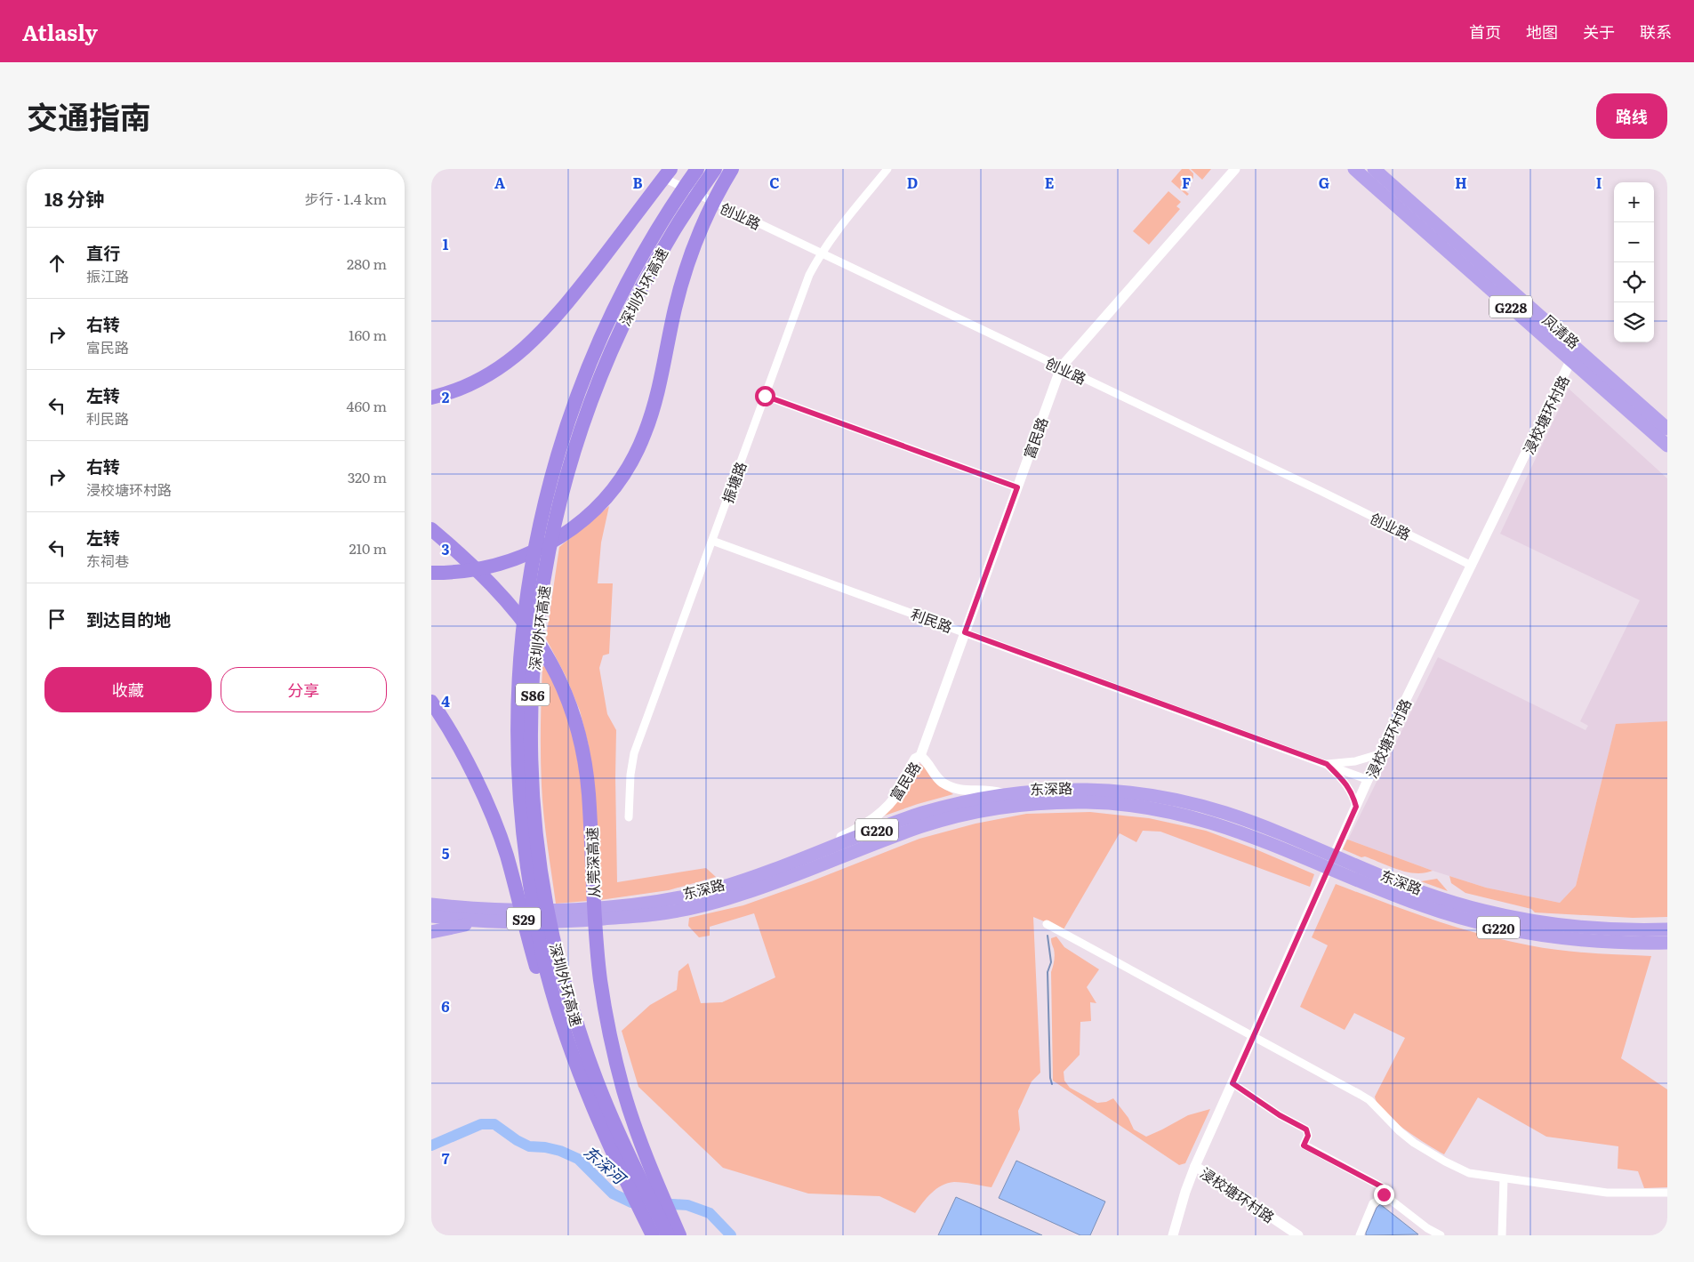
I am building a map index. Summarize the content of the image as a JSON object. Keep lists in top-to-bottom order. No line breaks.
{"streets":{"highway":["深圳外环高速","G228","凤清路","S86","东深路","G220","从莞深高速","S29"],"street":["创业路","浸校塘环村路","富民路","振塘路","利民路"]},"crossings":[["创业路","浸校塘环村路"],["创业路","富民路"],["创业路","振塘路"],["深圳外环高速","S29"],["凤清路","浸校塘环村路"],["浸校塘环村路","利民路"],["富民路","利民路"],["富民路","东深路"],["振塘路","利民路"]],"water":["东深河"],"page":{"header":"Atlasly","nav":["首页","地图","关于","联系"],"title":"交通指南","buttons":["路线",["收藏","分享"]],"heading":["18 分钟","步行 · 1.4 km"],"map_buttons":["+","−"],"list":[["直行","振江路","280 m"],["右转","富民路","160 m"],["左转","利民路","460 m"],["右转","浸校塘环村路","320 m"],["左转","东祠巷","210 m"],"到达目的地"]},"grid":{"columns":["A","B","C","D","E","F","G","H","I"],"rows":["1","2","3","4","5","6","7"]}}
